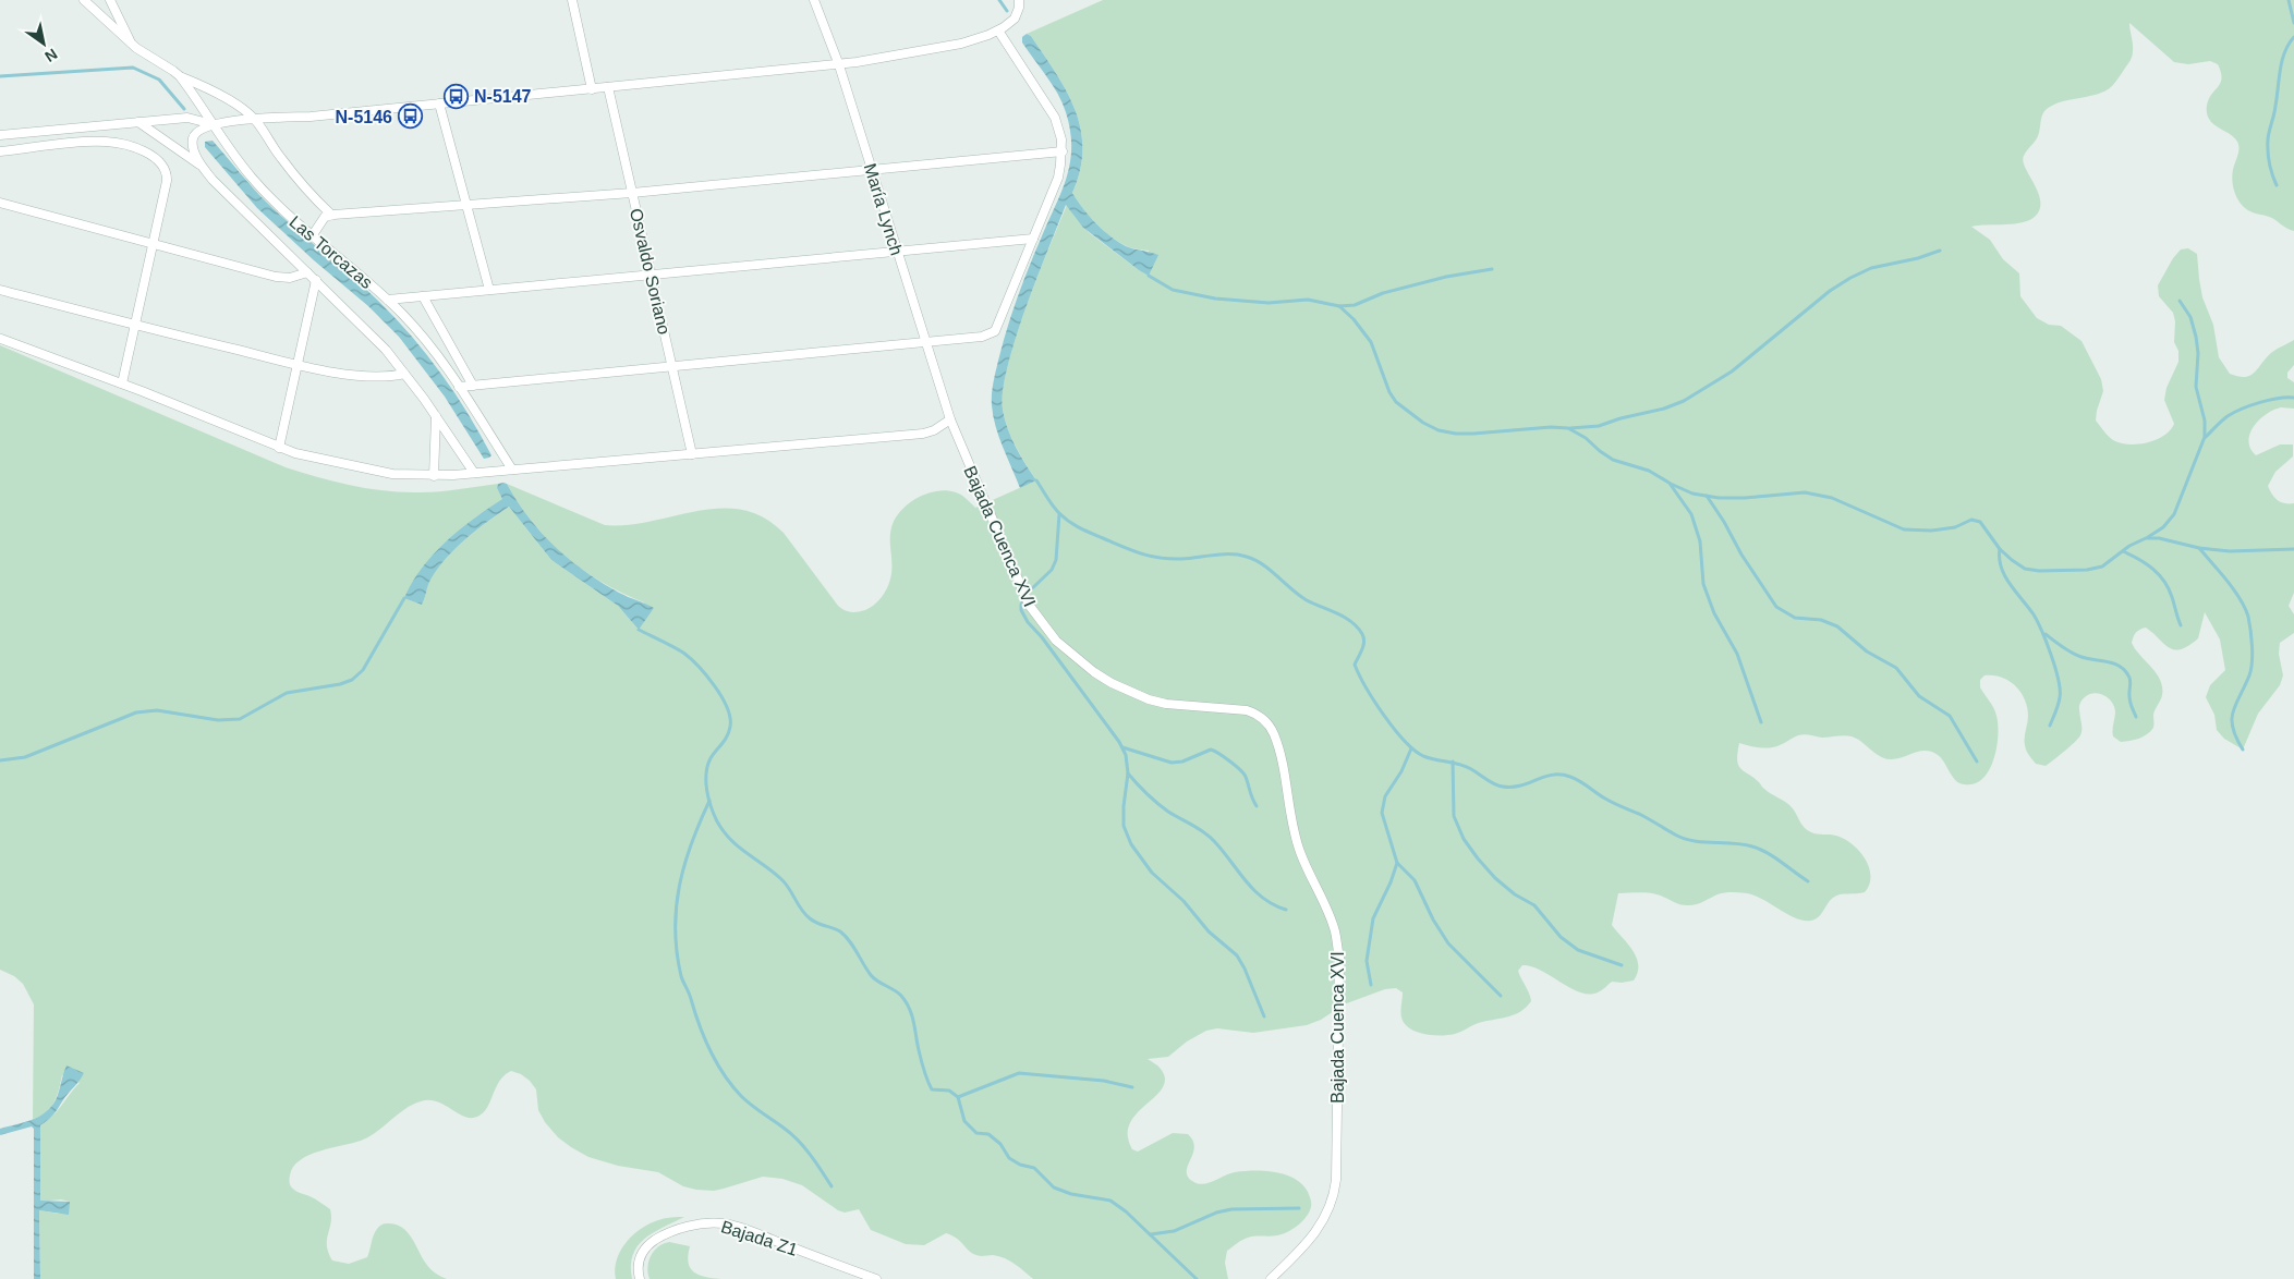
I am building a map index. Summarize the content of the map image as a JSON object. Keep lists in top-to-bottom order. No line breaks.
{"streets":{"street":["María Lynch","Las Torcazas","Osvaldo Soriano","Bajada Cuenca XVI","Bajada Z1"]},"crossings":[["María Lynch","Bajada Cuenca XVI"]],"places":{"bus stop":["N-5147","N-5146"]},"north":"bottom right"}
